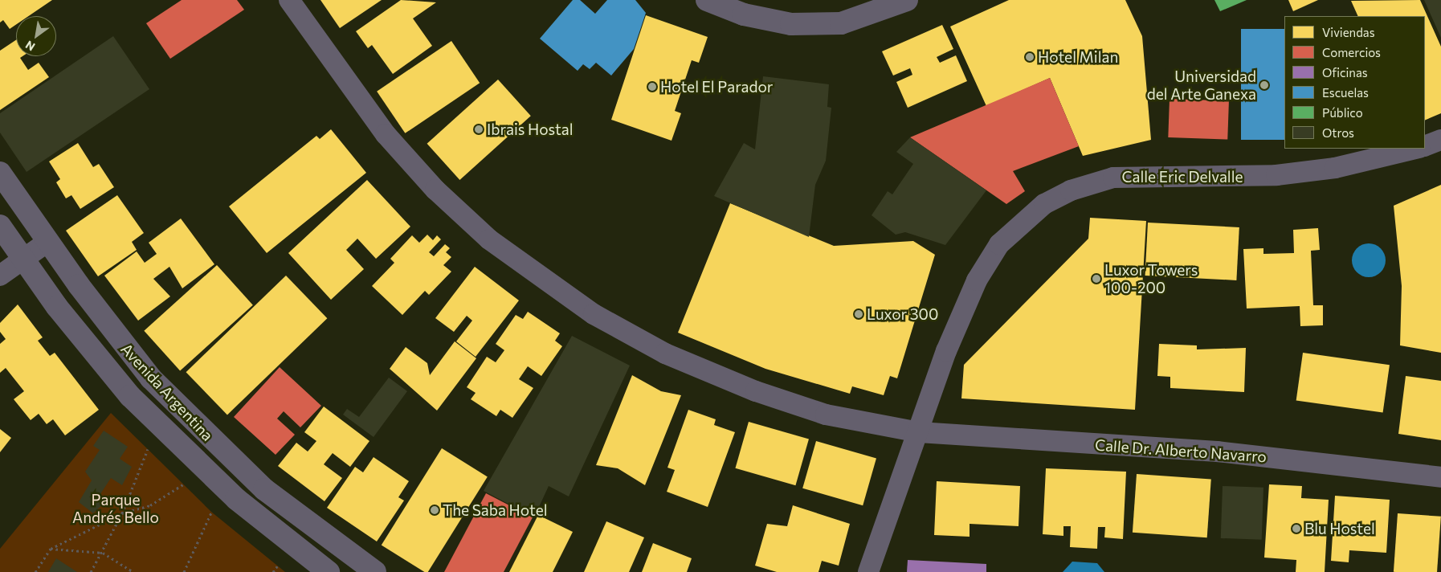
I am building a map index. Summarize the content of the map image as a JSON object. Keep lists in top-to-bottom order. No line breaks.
{"streets":{"street":["Calle Eric Delvalle","Avenida Argentina","Calle Dr. Alberto Navarro"]},"crossings":[["Calle Eric Delvalle","Calle Dr. Alberto Navarro"]],"parks":["Parque Andrés Bello"],"places":["Hotel Milan","Universidad del Arte Ganexa","Hotel El Parador","Ibrais Hostal","Luxor Towers 100-200","Luxor 300","The Saba Hotel","Blu Hostel"],"legend":["Viviendas","Comercios","Oficinas","Escuelas","Público","Otros"],"north":"bottom left"}
